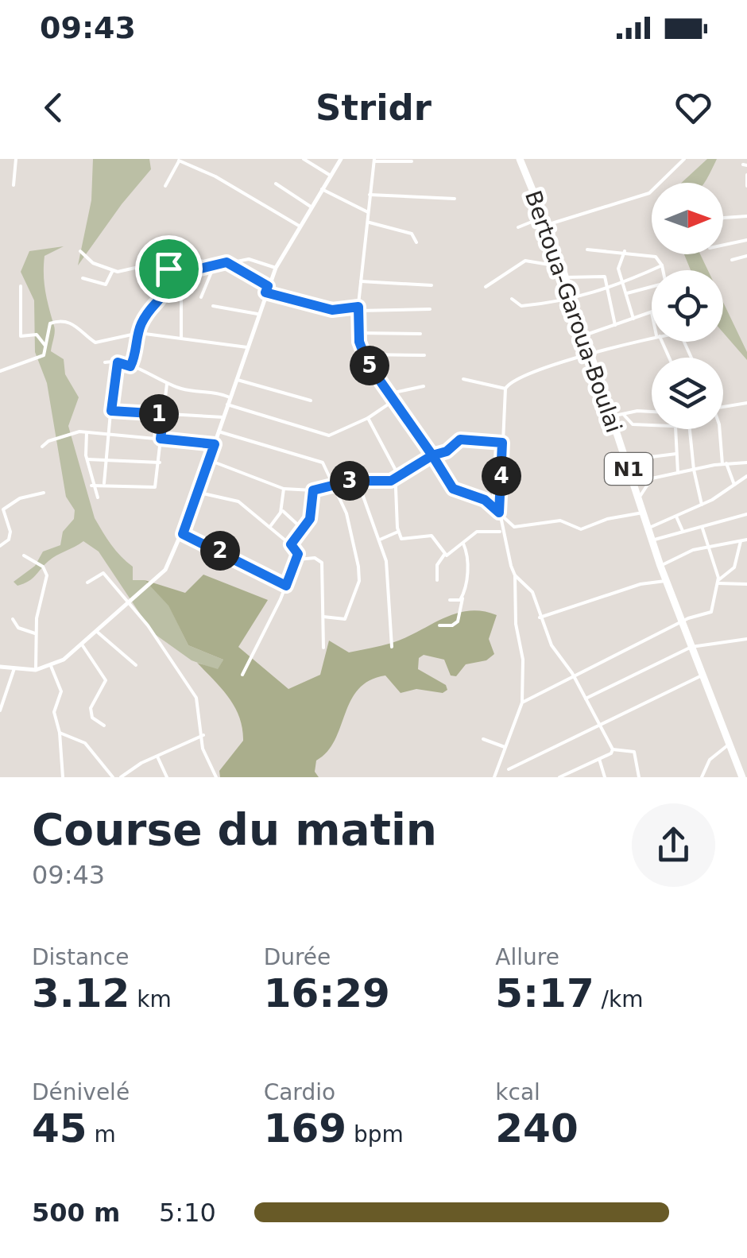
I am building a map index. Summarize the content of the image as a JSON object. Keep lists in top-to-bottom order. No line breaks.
{"streets":{"highway":["Bertoua-Garoua-Boulai","N1"]},"north":"right","page":{"status":"09:43","header":"Stridr","pins":["5","1","4","3","2"],"heading":["Course du matin","09:43"],"stats":[["Distance","3.12 km"],["Durée","16:29"],["Allure","5:17 /km"],["Dénivelé","45 m"],["Cardio","169 bpm"],["kcal","240"]],"list":[{"name":"500 m","note":"5:10"}]}}
